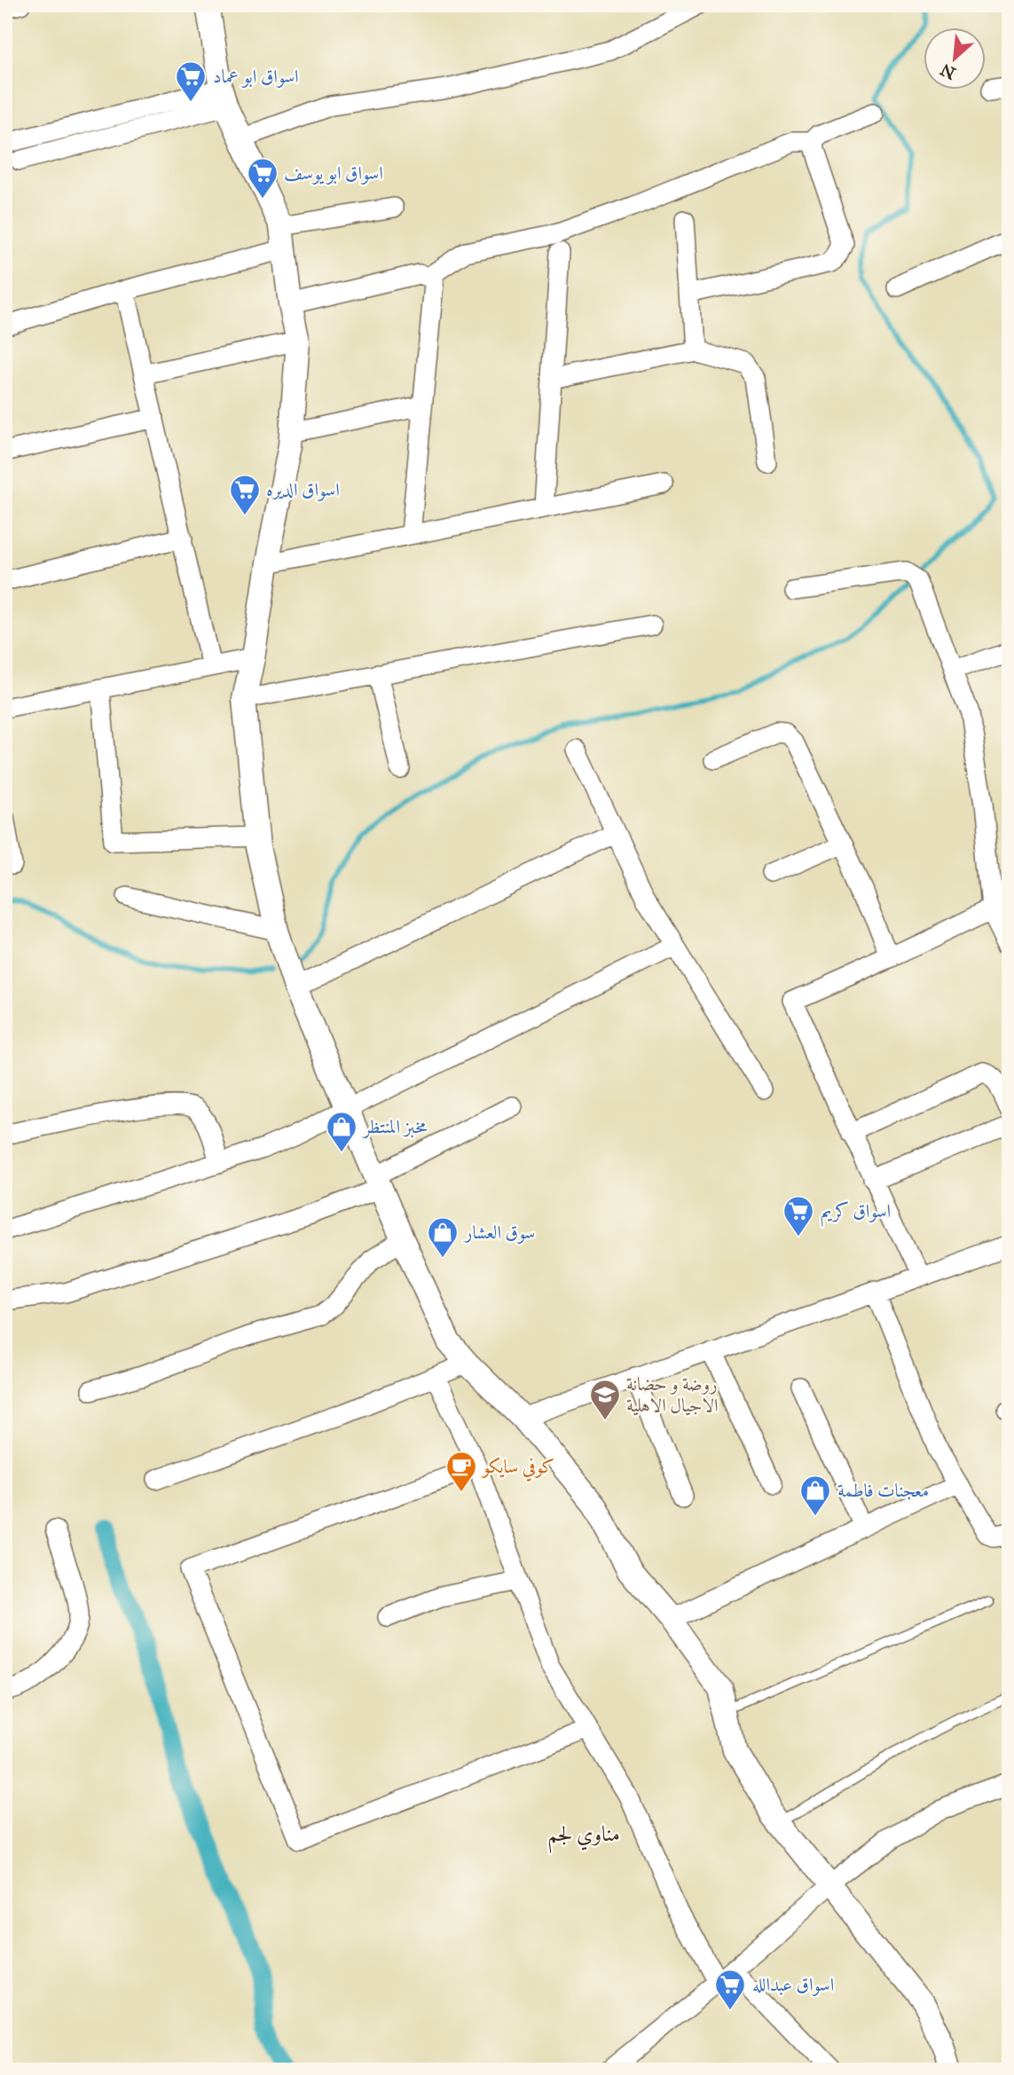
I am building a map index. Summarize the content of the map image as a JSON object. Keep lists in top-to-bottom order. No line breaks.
{"districts":["مناوي لجم"],"places":{"supermarket":["اسواق ابو عماد","اسواق ابو يوسف","اسواق الديره","اسواق كريم","اسواق عبدالله"],"shop":["مخبز المنتظر","سوق العشار","معجنات فاطمة"],"school or university":["روضة و حضانة الاجيال الاهلية"],"cafe":["كوفي سايكو"]},"north":"bottom left"}
